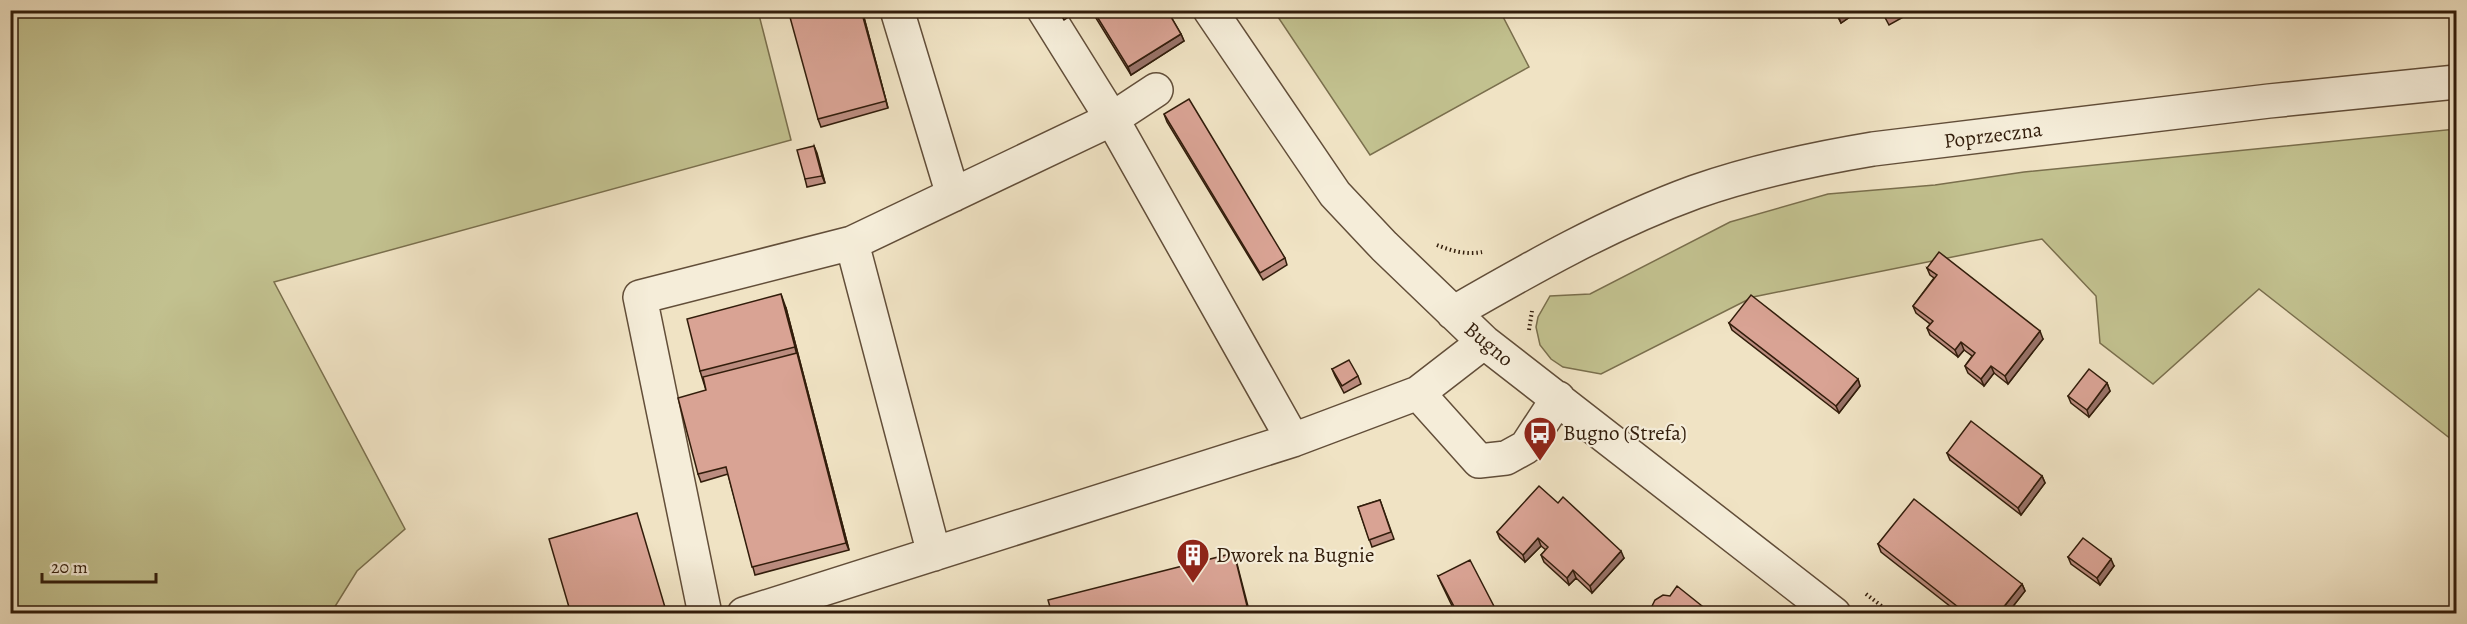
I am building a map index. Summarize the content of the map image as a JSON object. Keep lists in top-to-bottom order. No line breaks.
{"streets":{"street":["Poprzeczna","Bugno"]},"crossings":[["Poprzeczna","Bugno"]],"places":{"bus stop":["Bugno (Strefa)"],"building":["Dworek na Bugnie"]},"scale_bar":"20 m"}
